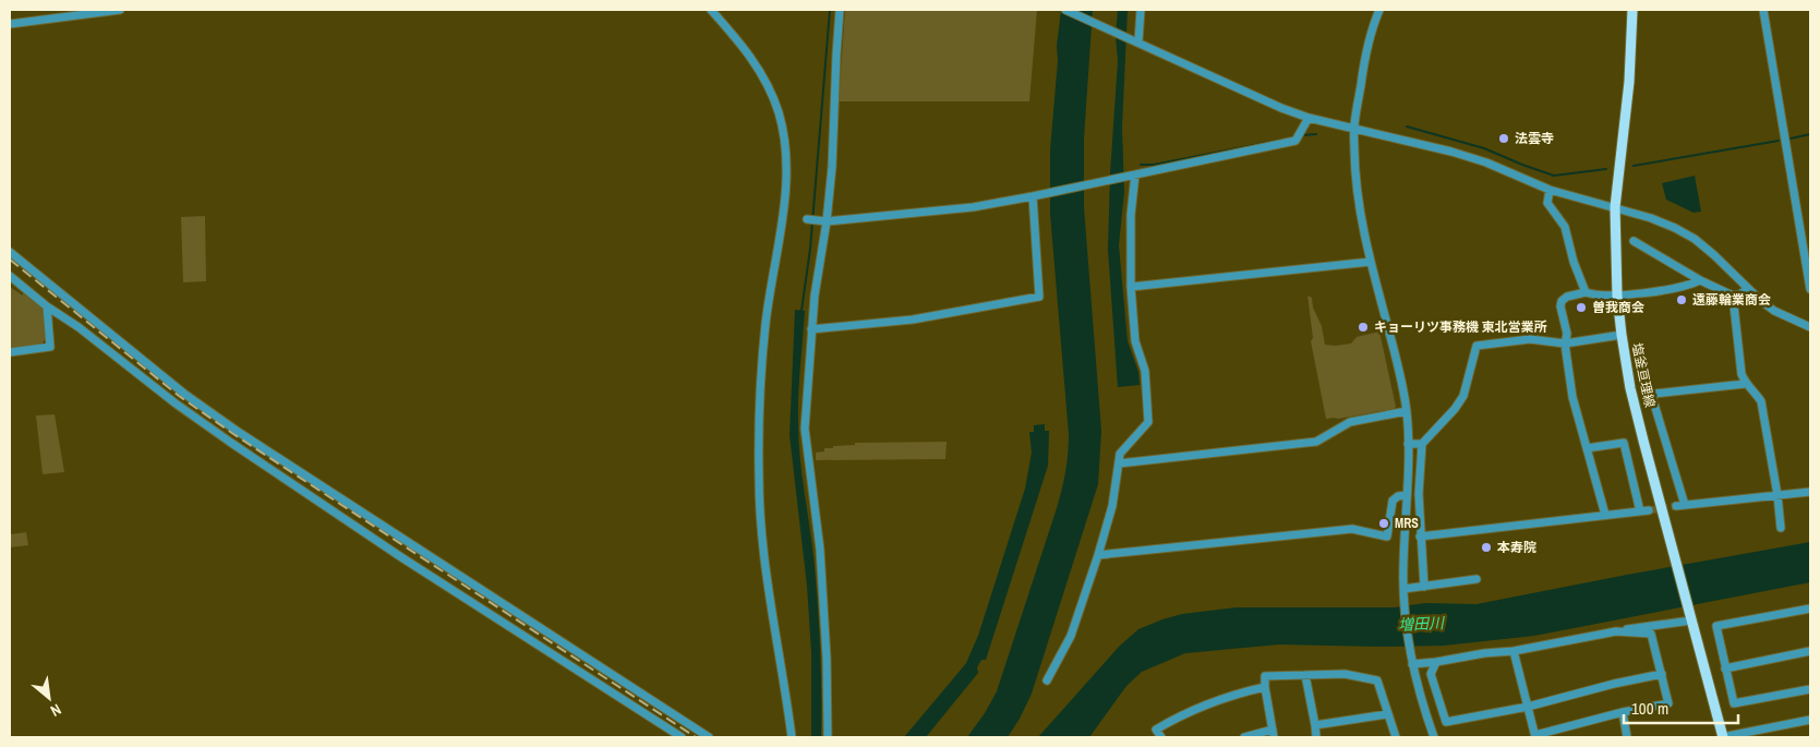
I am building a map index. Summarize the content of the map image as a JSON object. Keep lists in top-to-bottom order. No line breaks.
{"streets":{"main road":["塩釜亘理線"]},"water":["増田川"],"places":["法雲寺","遠藤輪業商会","曽我商会","キョーリツ事務機 東北営業所","MRS","本寿院"],"scale_bar":"100 m","north":"bottom right"}
